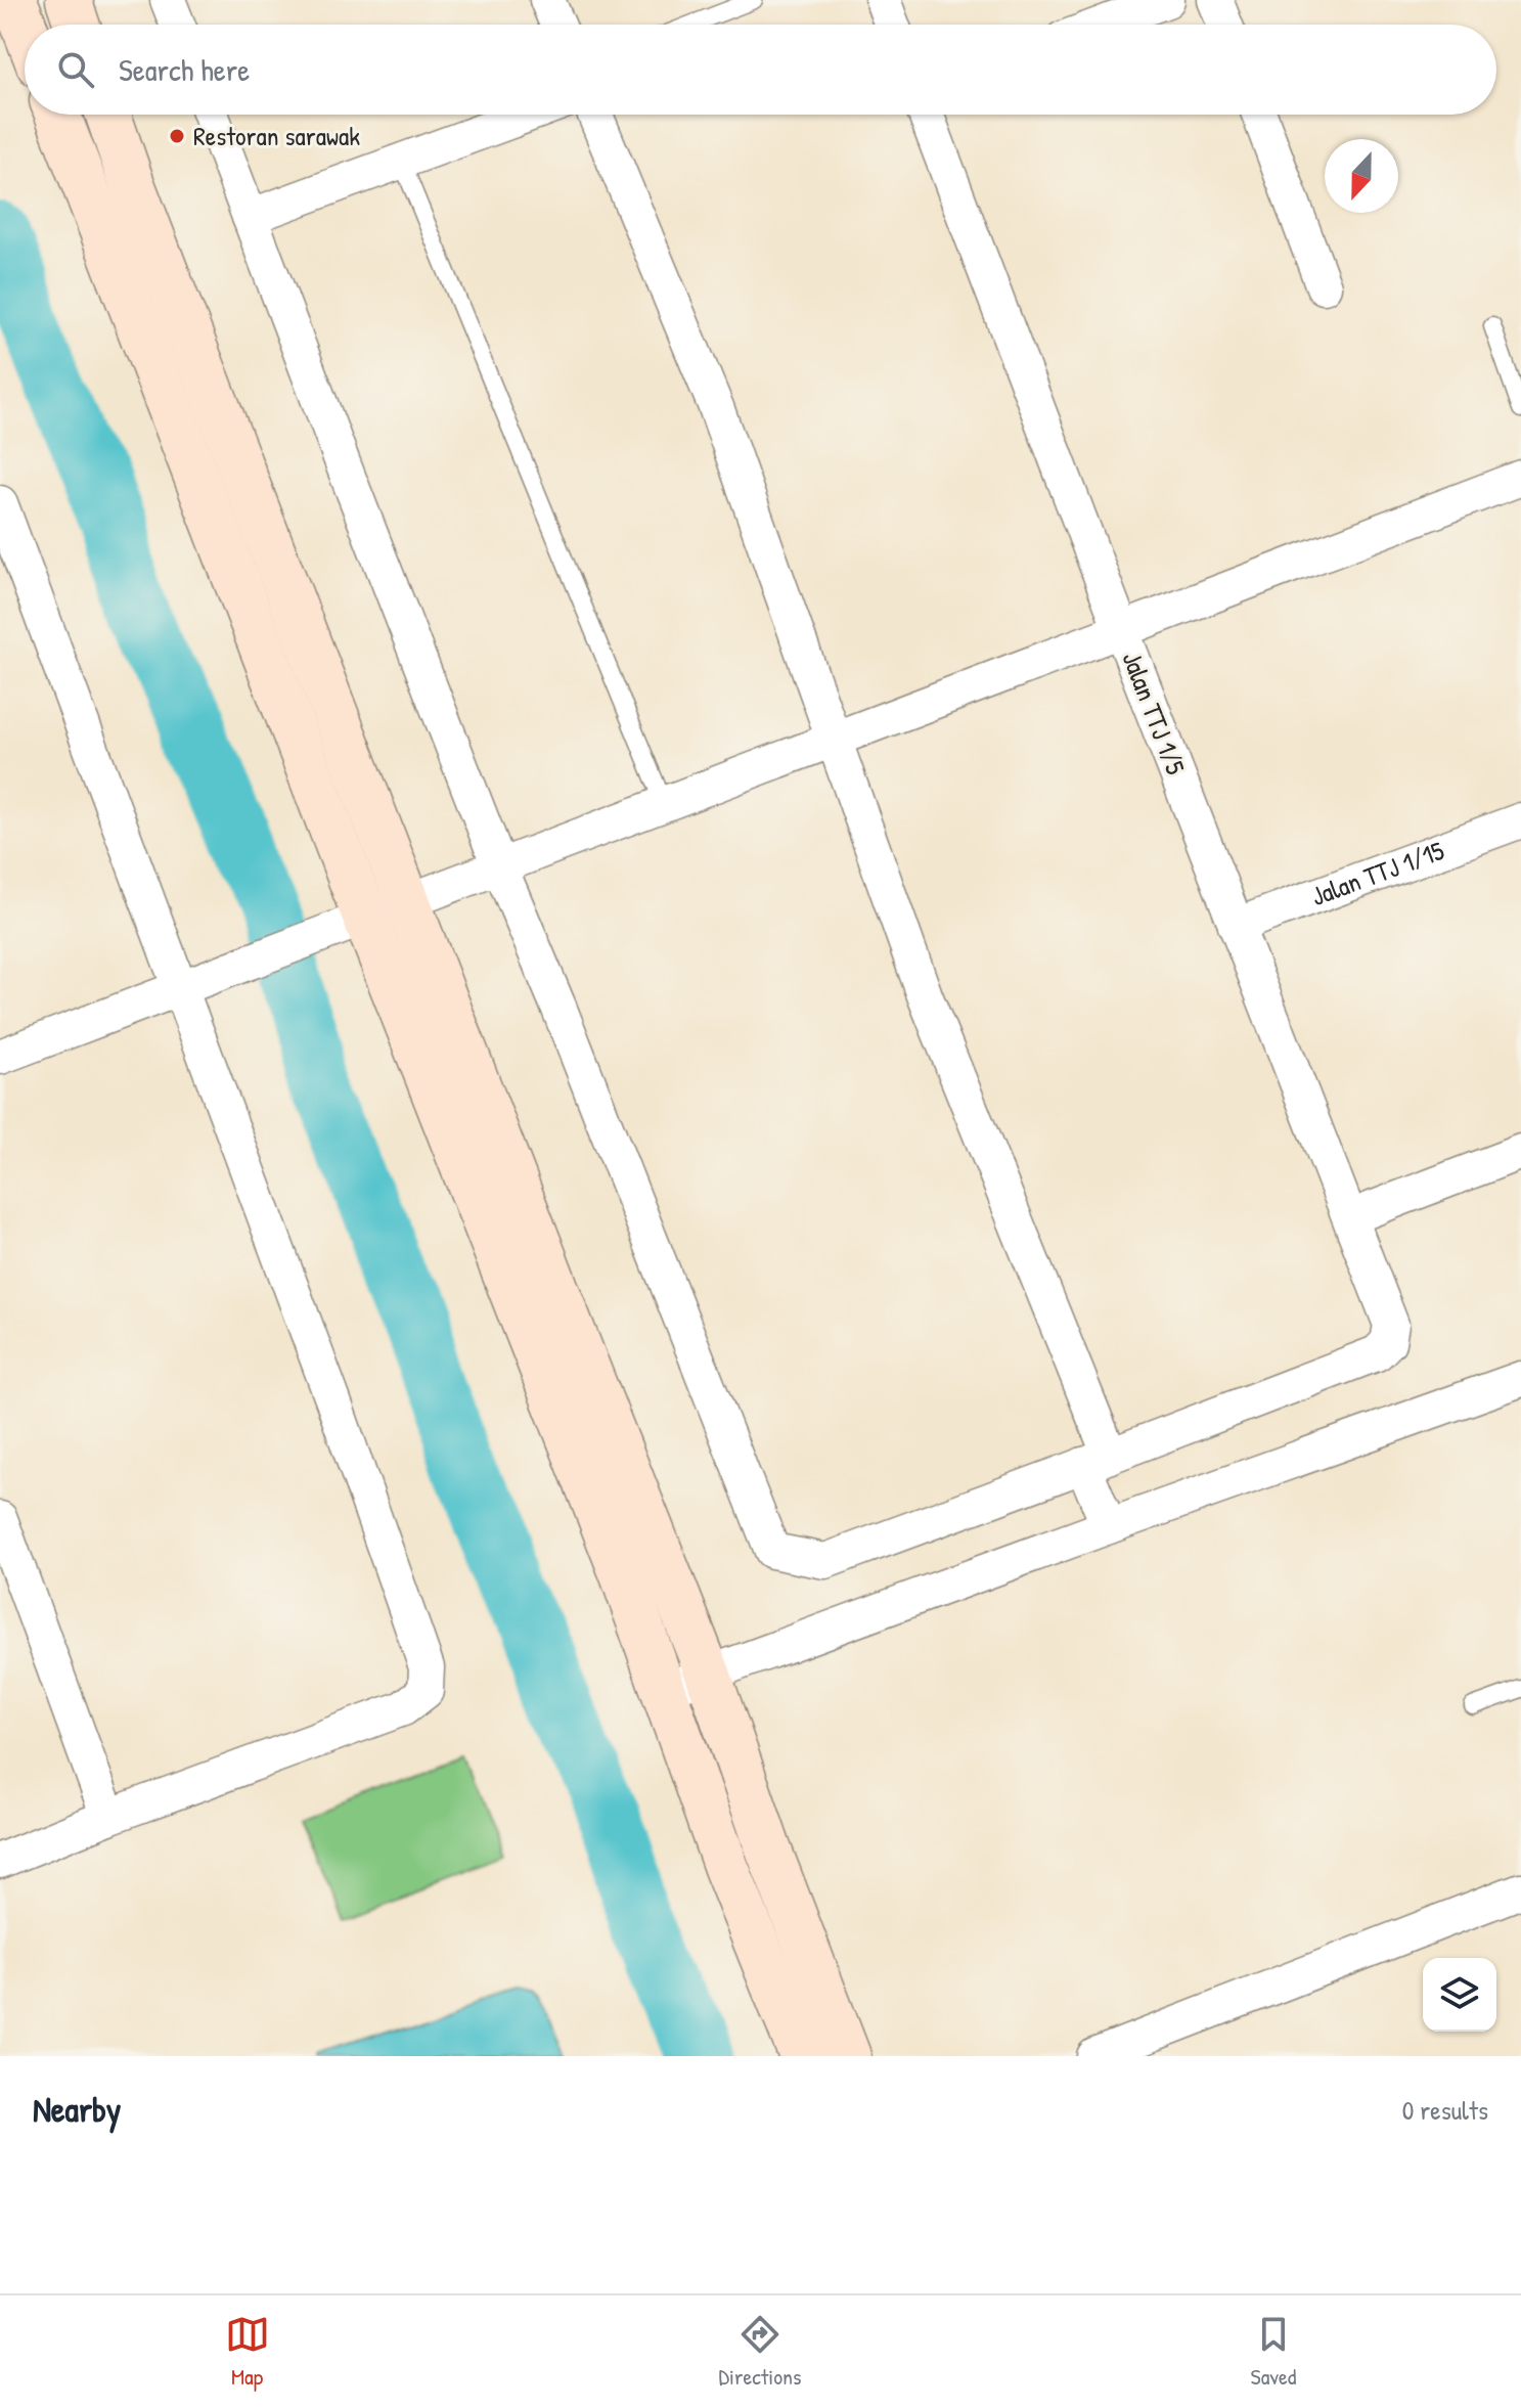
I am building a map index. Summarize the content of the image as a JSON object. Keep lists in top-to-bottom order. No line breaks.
{"streets":{"street":["Jalan TTJ 1/5","Jalan TTJ 1/15"]},"crossings":[["Jalan TTJ 1/5","Jalan TTJ 1/15"]],"places":["Restoran sarawak"],"north":"bottom","page":{"search":"Search here","heading":["Nearby","0 results"],"nav":["Map","Directions","Saved"]}}
